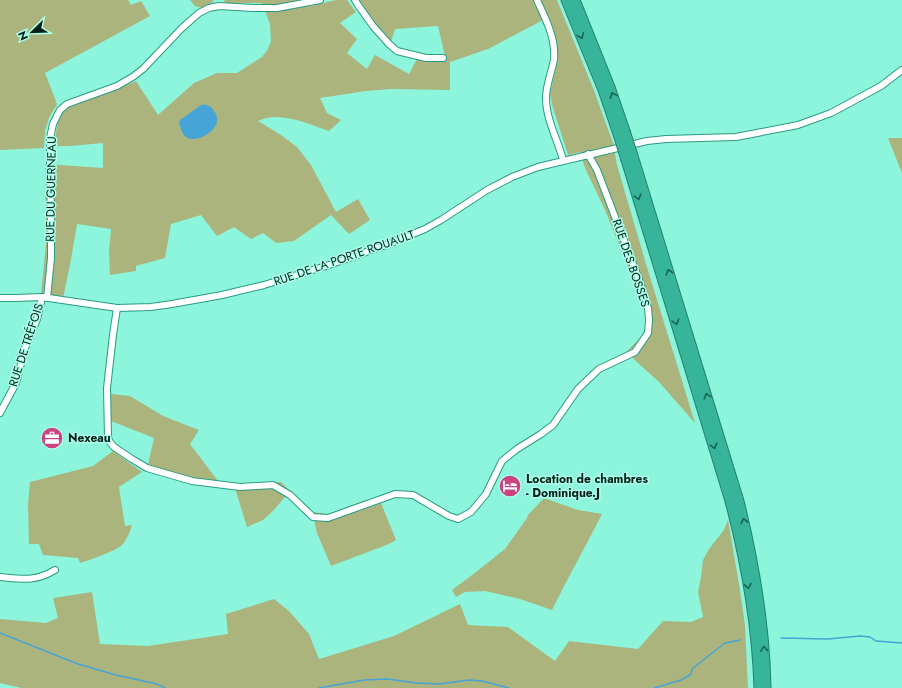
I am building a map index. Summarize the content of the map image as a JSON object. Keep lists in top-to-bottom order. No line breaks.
{"streets":{"street":["RUE DU GUERNEAU","RUE DE LA PORTE ROUAULT","RUE DES BOSSES","RUE DE TRÉFOIS"]},"crossings":[["RUE DU GUERNEAU","RUE DE LA PORTE ROUAULT"],["RUE DU GUERNEAU","RUE DE TRÉFOIS"],["RUE DE LA PORTE ROUAULT","RUE DES BOSSES"],["RUE DE LA PORTE ROUAULT","RUE DE TRÉFOIS"]],"places":{"office":["Nexeau"],"hotel":["Location de chambres - Dominique.J"]},"north":"bottom left"}
